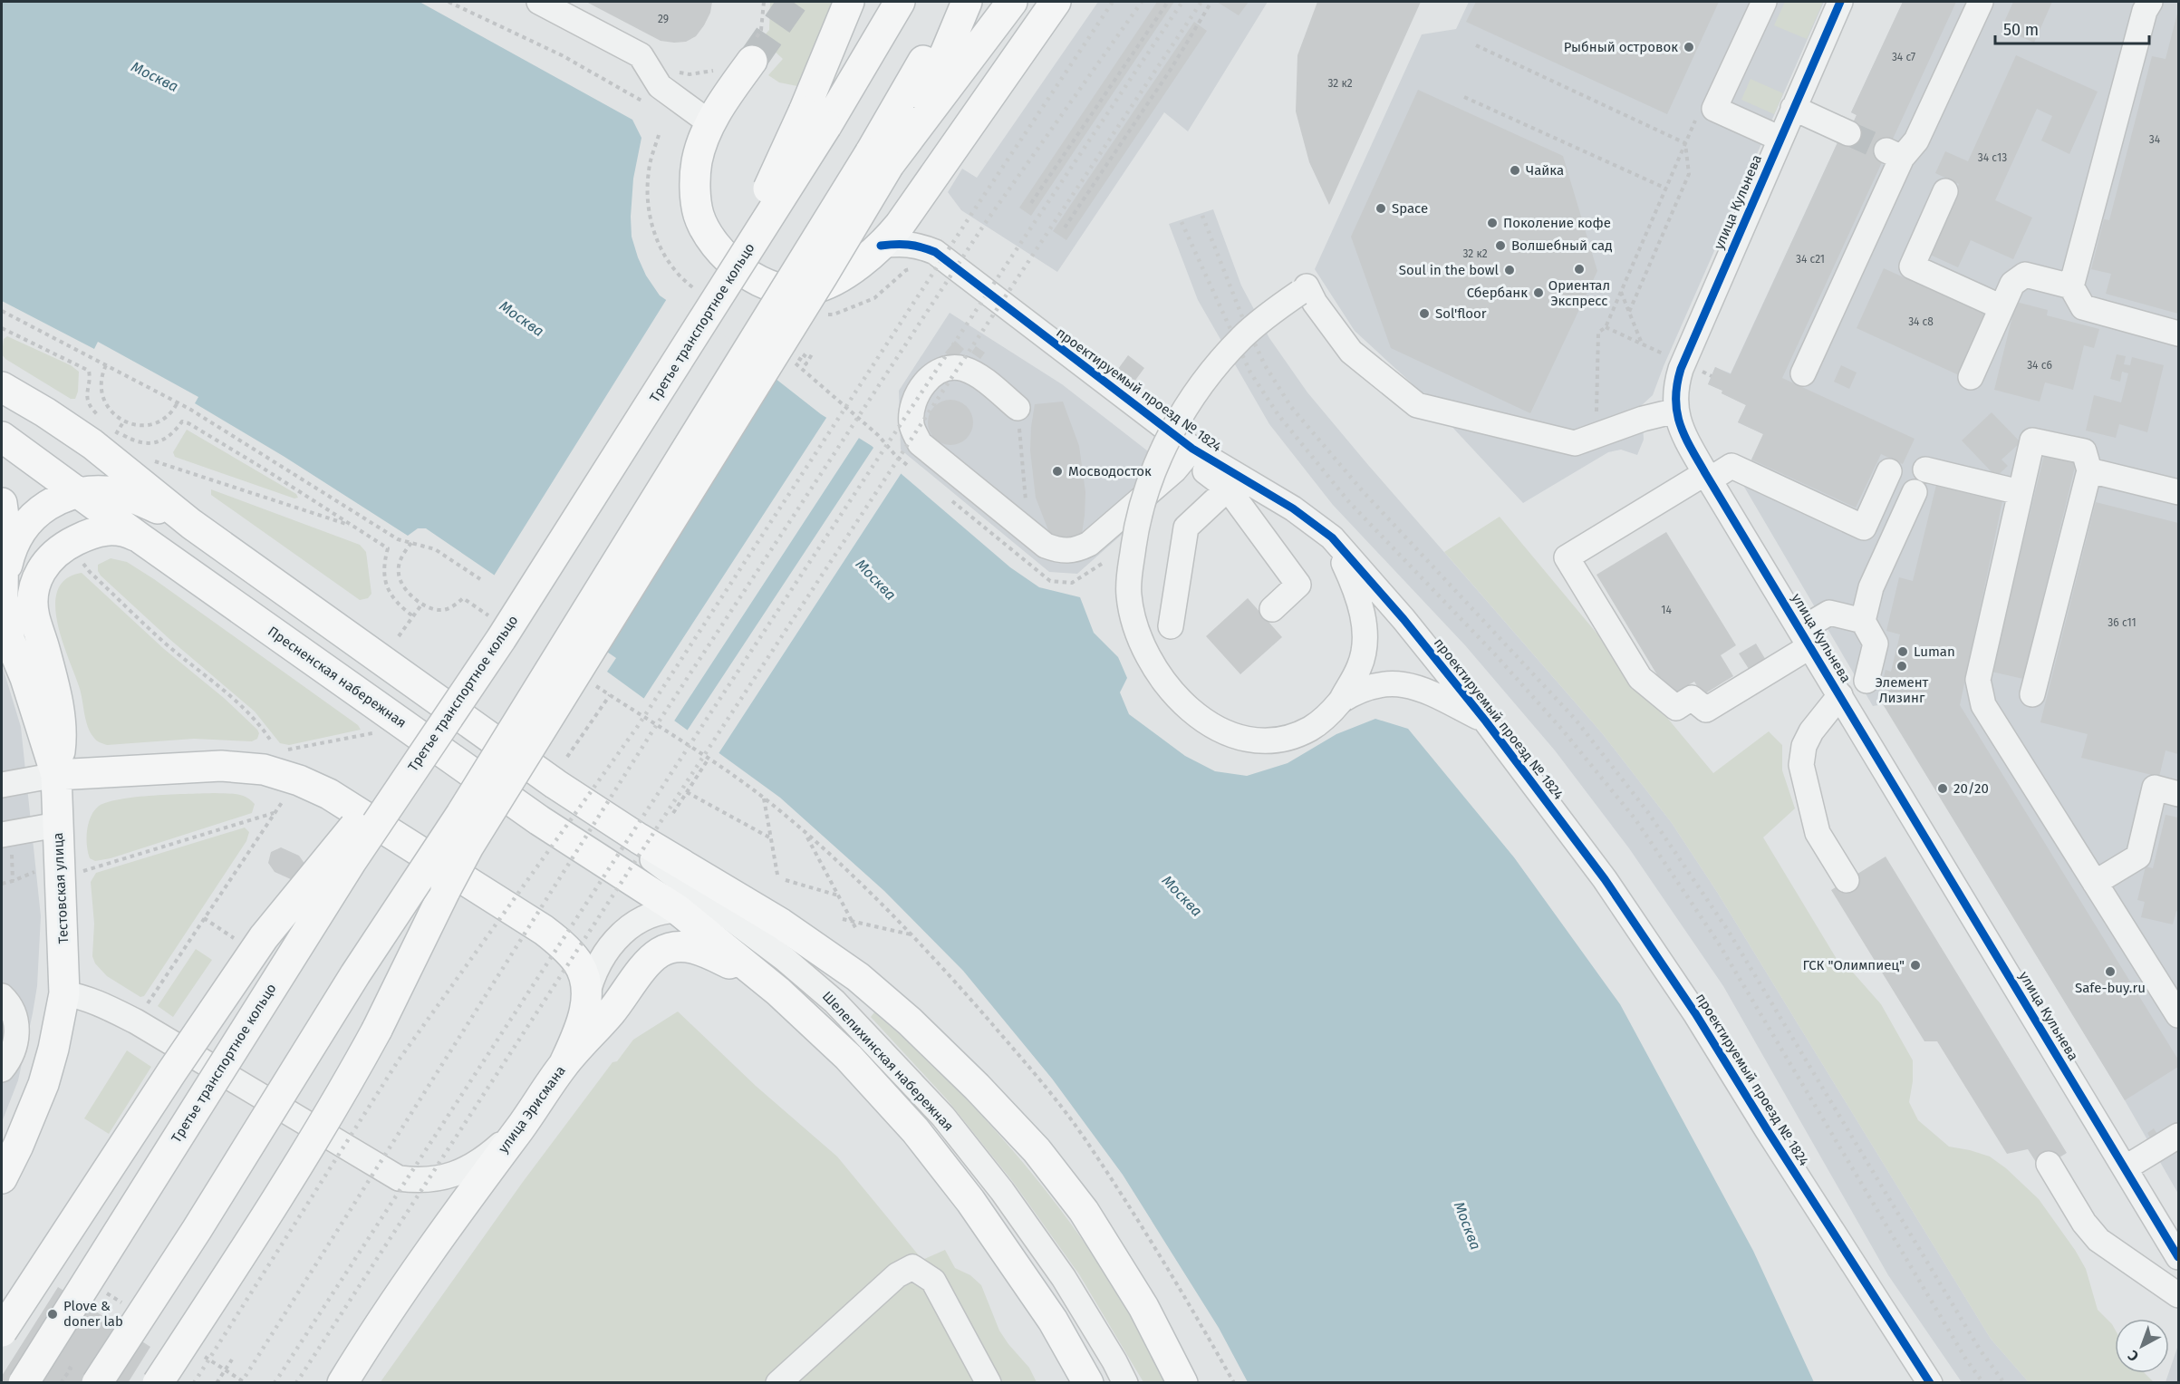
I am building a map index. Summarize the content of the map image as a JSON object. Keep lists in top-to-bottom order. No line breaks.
{"streets":{"main road":["Третье транспортное кольцо","Пресненская набережная","Тестовская улица","Шелепихинская набережная","улица Эрисмана"],"street":["улица Кульнева","проектируемый проезд № 1824"]},"crossings":[["Пресненская набережная","Шелепихинская набережная"],["Шелепихинская набережная","улица Эрисмана"]],"water":["Москва"],"places":["Рыбный островок","Чайка","Space","Поколение кофе","Волшебный сад","Ориентал Экспресс","Soul in the bowl","Сбербанк","Sol'floor","Мосводосток","Luman","Элемент Лизинг","20/20","ГСК \"Олимпиец\"","Safe-buy.ru","Plove & doner lab"],"house_numbers":["29","34 с7","32 к2","34","34 с13","32 к2","34 с21","34 с8","34 с6","14","36 с11"],"scale_bar":"50 m","north":"bottom left"}
